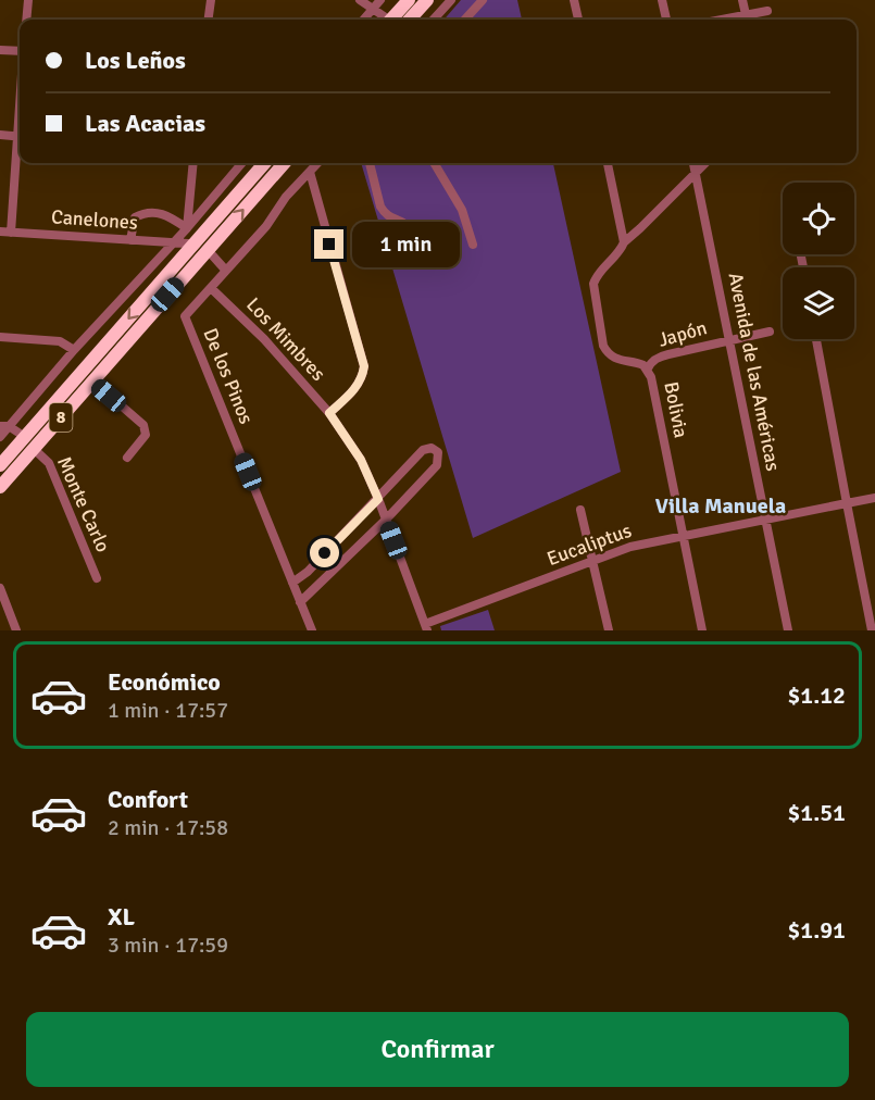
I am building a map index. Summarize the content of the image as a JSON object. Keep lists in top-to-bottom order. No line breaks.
{"streets":{"highway":["8"],"street":["Canelones","Japón","Los Mimbres","Avenida de las Américas","De los Pinos","Bolivia","Monte Carlo","Eucaliptus"]},"crossings":[["Canelones","8"],["Japón","Avenida de las Américas"],["Japón","Bolivia"],["Los Mimbres","De los Pinos"],["Los Mimbres","Eucaliptus"],["Avenida de las Américas","Bolivia"],["Avenida de las Américas","Eucaliptus"],["Bolivia","Eucaliptus"],["8","Monte Carlo"]],"districts":["Villa Manuela"],"page":{"banner":["Los Leños","Las Acacias"],"bubble":"1 min","list":[{"name":"Económico","note":"1 min · 17:57","value":"$1.12"},{"name":"Confort","note":"2 min · 17:58","value":"$1.51"},{"name":"XL","note":"3 min · 17:59","value":"$1.91"}],"buttons":"Confirmar"}}
